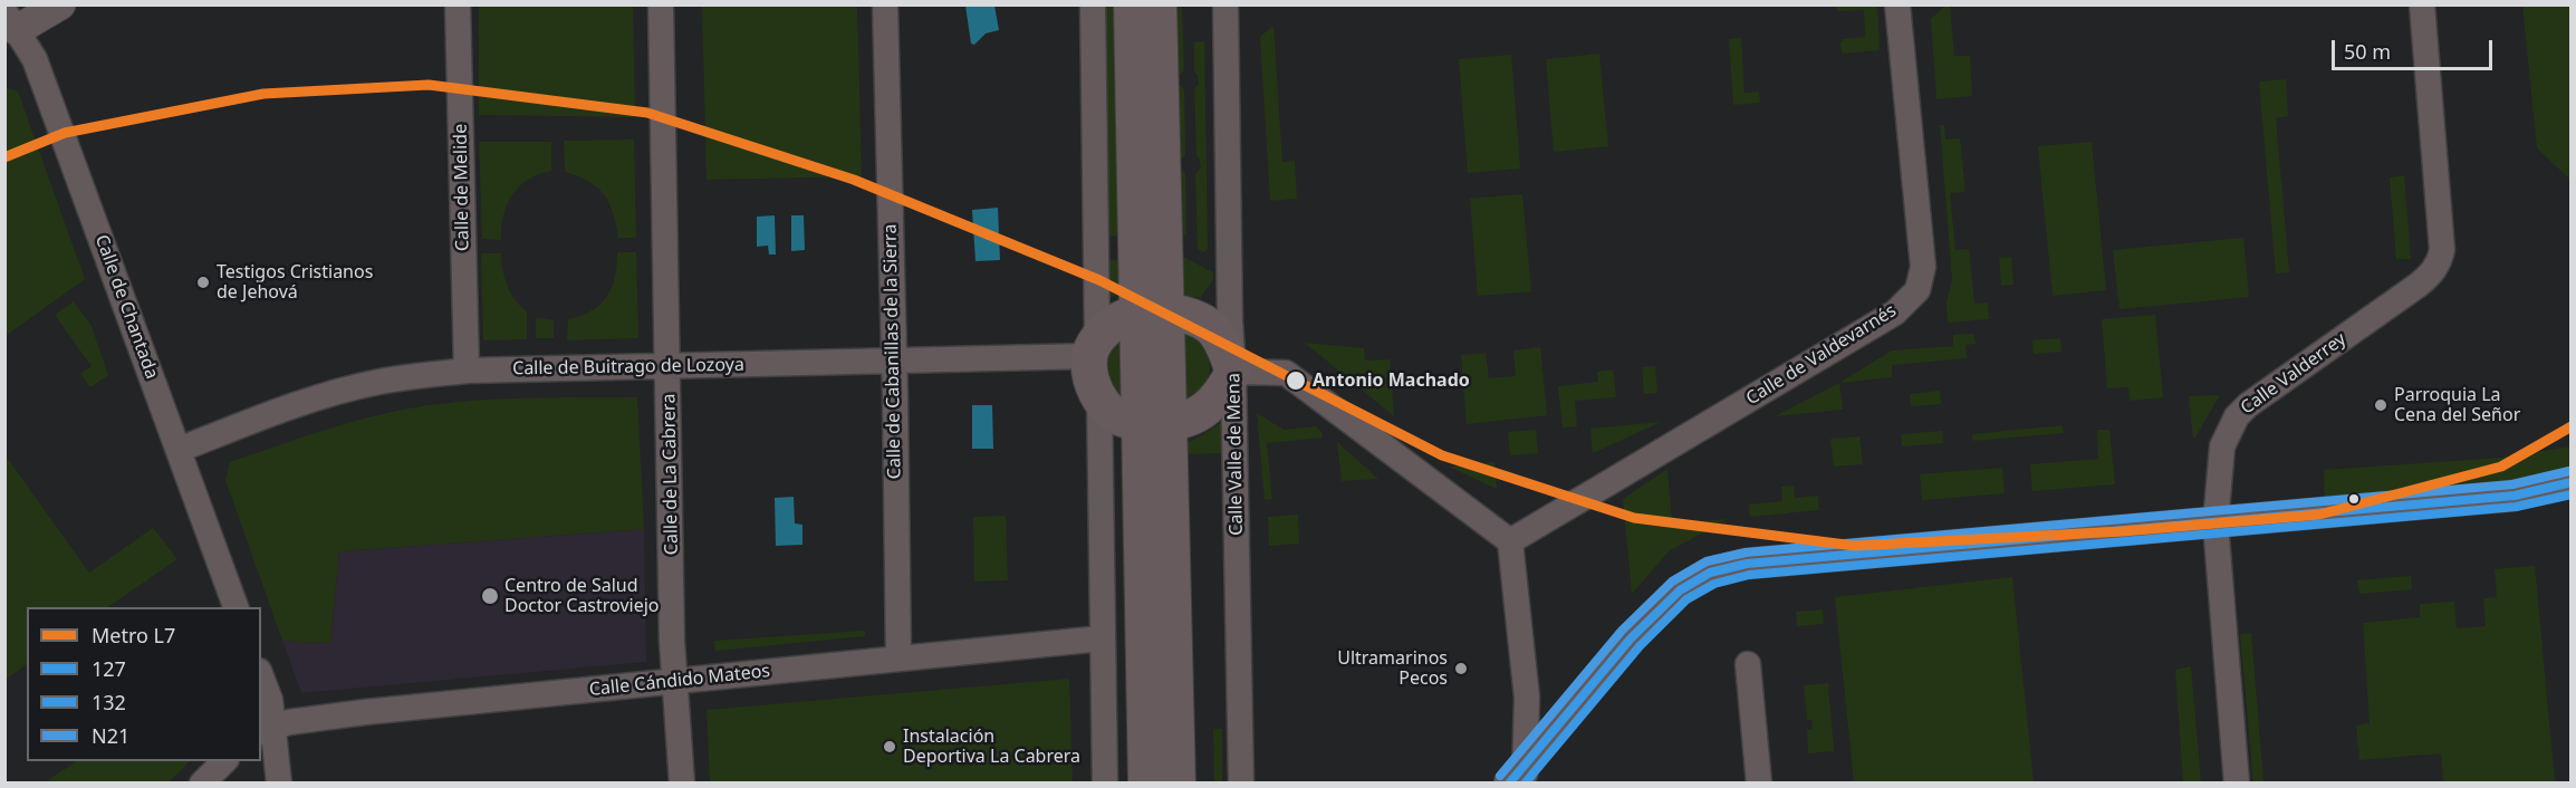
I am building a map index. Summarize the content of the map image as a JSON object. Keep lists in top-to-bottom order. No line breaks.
{"streets":{"street":["Calle de Melide","Calle de Chantada","Calle de Cabanillas de la Sierra","Calle de Valdevarnés","Calle de Buitrago de Lozoya","Calle Valderrey","Calle Valle de Mena","Calle de La Cabrera","Calle Cándido Mateos"]},"crossings":[["Calle de Melide","Calle de Buitrago de Lozoya"],["Calle de Chantada","Calle de Buitrago de Lozoya"],["Calle de Cabanillas de la Sierra","Calle de Buitrago de Lozoya"],["Calle de Cabanillas de la Sierra","Calle Cándido Mateos"],["Calle de Buitrago de Lozoya","Calle de La Cabrera"],["Calle de La Cabrera","Calle Cándido Mateos"]],"places":["Testigos Cristianos de Jehová","Antonio Machado","Parroquia La Cena del Señor","Centro de Salud Doctor Castroviejo","Ultramarinos Pecos","Instalación Deportiva La Cabrera"],"lines":["metro line L7","transit line N21","transit line 127","transit line 132"],"legend":["Metro L7","127","132","N21"],"scale_bar":"50 m"}
